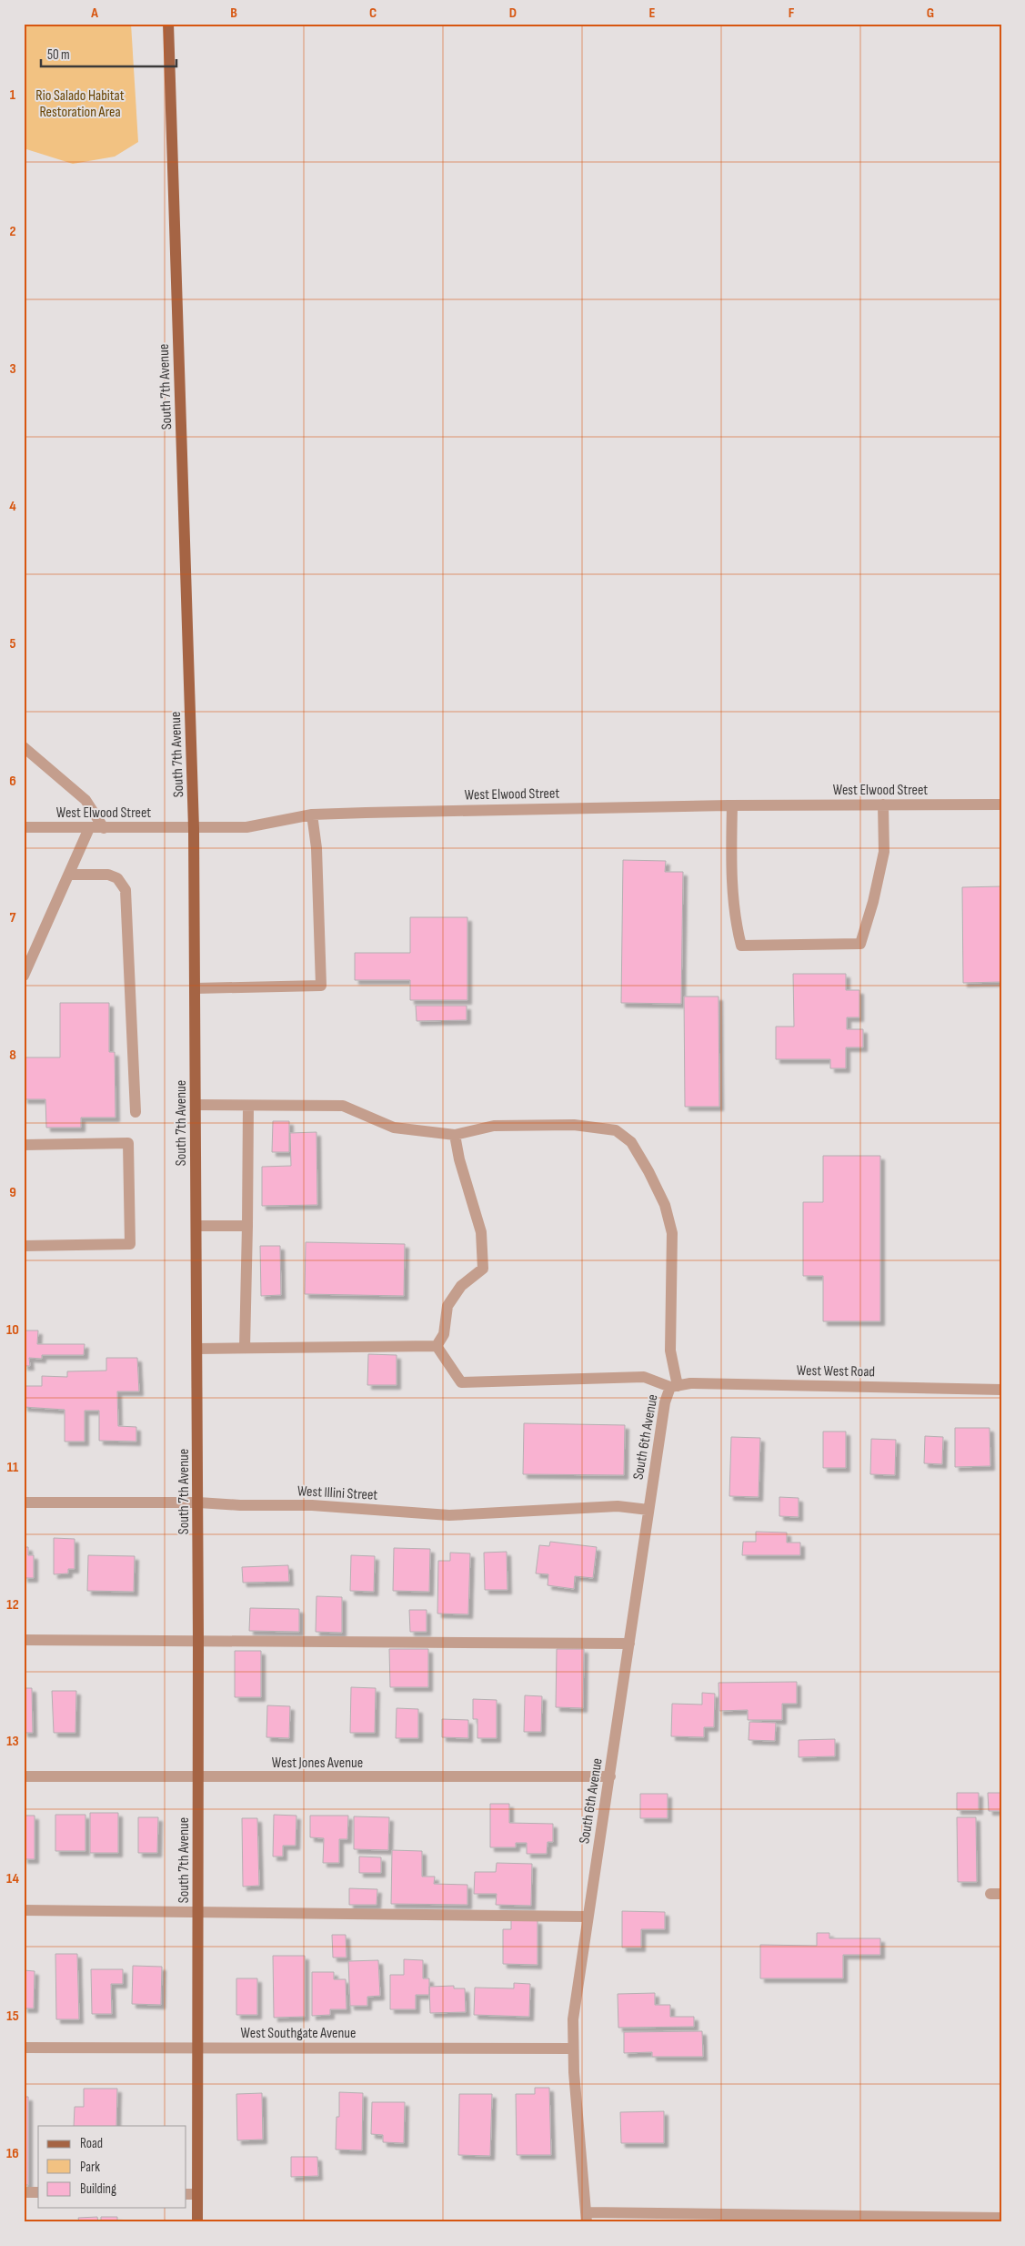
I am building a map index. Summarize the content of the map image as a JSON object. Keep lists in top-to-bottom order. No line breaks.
{"streets":{"main road":["South 7th Avenue"],"street":["West Elwood Street","West West Road","South 6th Avenue","West Illini Street","West Jones Avenue","West Southgate Avenue"]},"crossings":[["South 7th Avenue","West Elwood Street"],["South 7th Avenue","West Illini Street"],["South 7th Avenue","West Jones Avenue"],["South 7th Avenue","West Southgate Avenue"],["West West Road","South 6th Avenue"],["South 6th Avenue","West Illini Street"],["South 6th Avenue","West Jones Avenue"],["South 6th Avenue","West Southgate Avenue"]],"parks":["Rio Salado Habitat Restoration Area"],"legend":["Road","Park","Building"],"scale_bar":"50 m","grid":{"columns":["A","B","C","D","E","F","G"],"rows":["1","2","3","4","5","6","7","8","9","10","11","12","13","14","15","16"]}}
